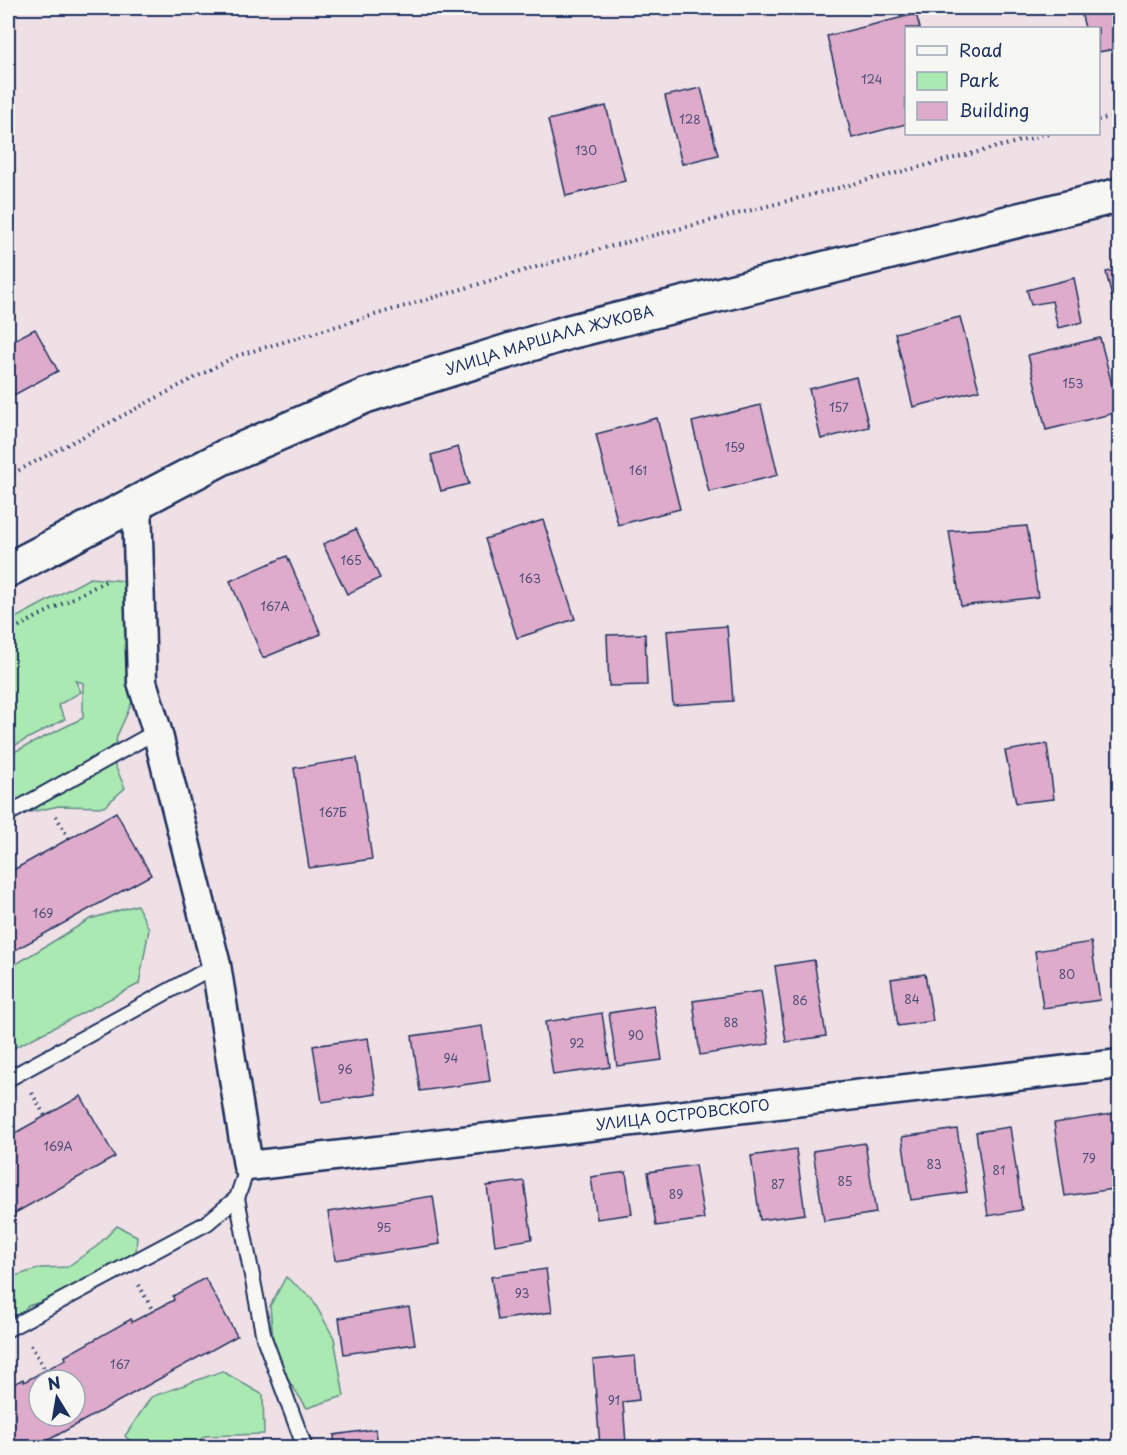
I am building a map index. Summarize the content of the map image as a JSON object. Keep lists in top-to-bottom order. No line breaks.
{"streets":{"main road":["УЛИЦА МАРШАЛА ЖУКОВА"],"street":["УЛИЦА ОСТРОВСКОГО"]},"house_numbers":["124","128","130","153","157","159","161","165","163","167А","167Б","169","80","84","86","88","90","92","94","96","169А","79","83","81","85","87","89","95","93","167","91"],"legend":["Road","Park","Building"],"north":"top"}
